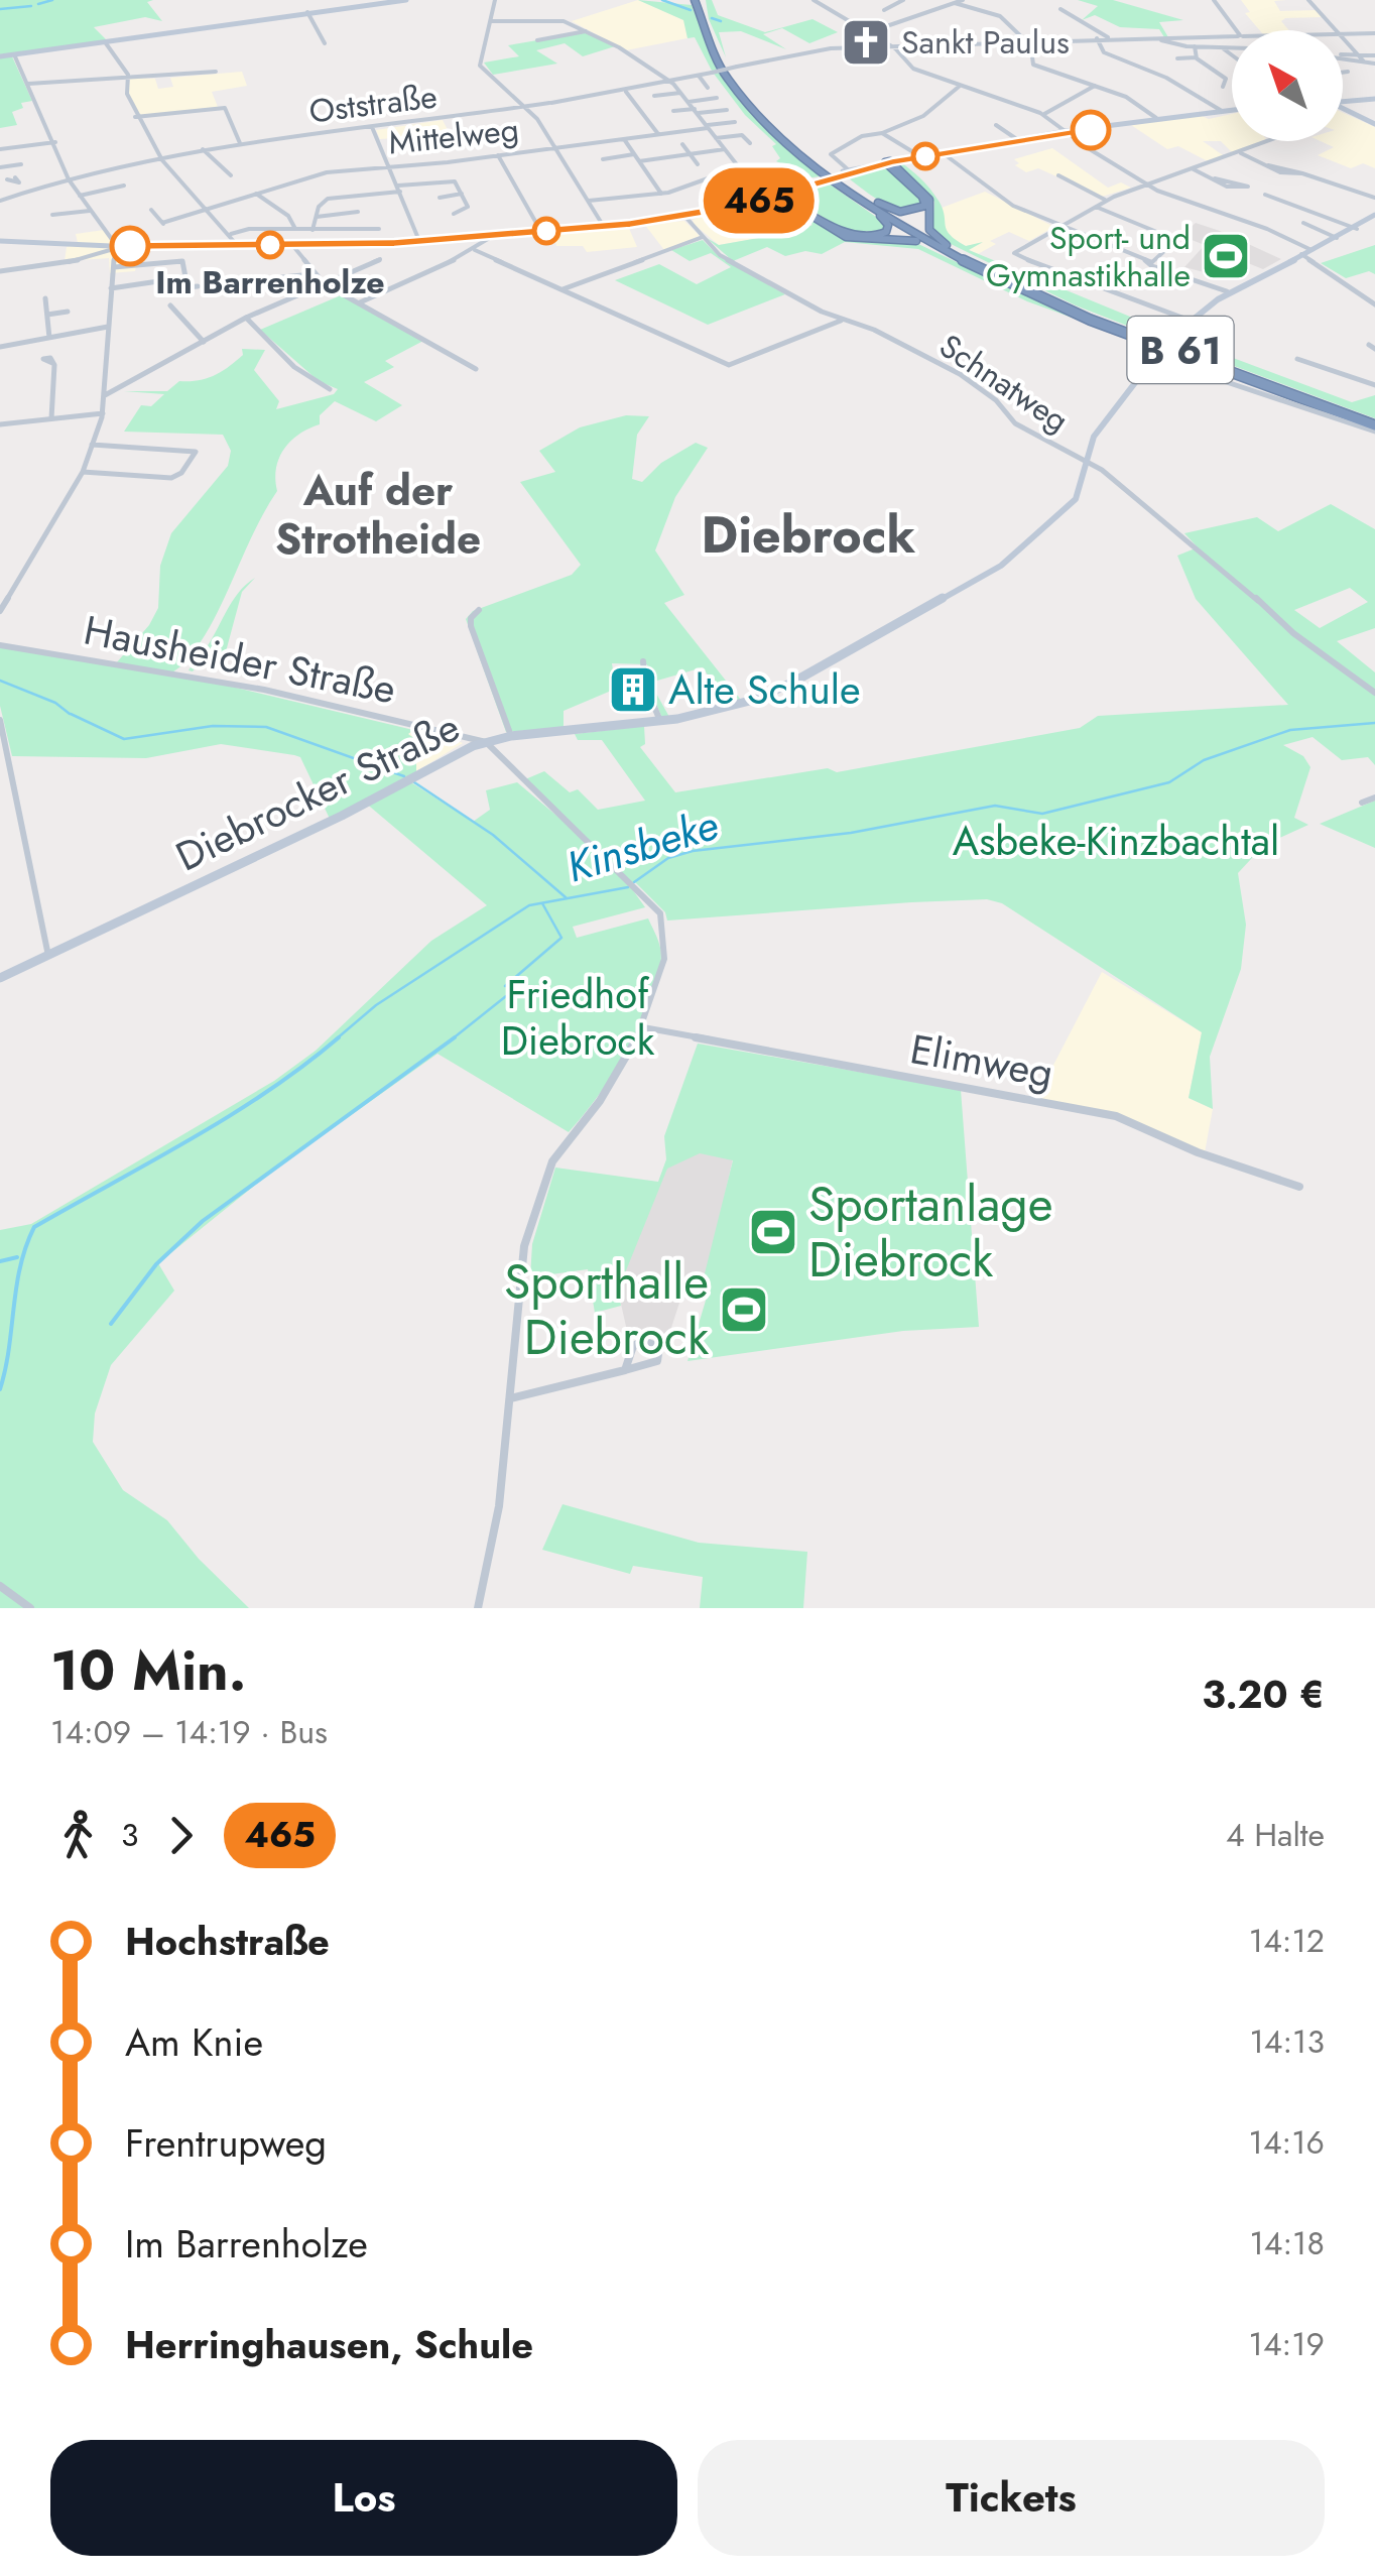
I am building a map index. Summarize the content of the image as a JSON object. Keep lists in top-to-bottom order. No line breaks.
{"streets":{"highway":["B 61"],"main road":["Diebrocker Straße"],"street":["Oststraße","Mittelweg","Schnatweg","Hausheider Straße","Elimweg"]},"crossings":[["Schnatweg","Diebrocker Straße"],["Hausheider Straße","Diebrocker Straße"]],"districts":["Auf der Strotheide","Diebrock"],"water":["Kinsbeke"],"parks":["Asbeke-Kinzbachtal","Friedhof Diebrock"],"places":{"church":["Sankt Paulus"],"other":["Im Barrenholze"],"sports":["Sport- und Gymnastikhalle","Sportanlage Diebrock","Sporthalle Diebrock"],"building":["Alte Schule"]},"lines":["bus line 465"],"north":"top left","page":{"on_map":"465","heading":["10 Min.","14:09 – 14:19 · Bus","3.20 €"],"legs":["3","465","4 Halte"],"list":[{"name":"Hochstraße","value":"14:12"},{"name":"Am Knie","value":"14:13"},{"name":"Frentrupweg","value":"14:16"},{"name":"Im Barrenholze","value":"14:18"},{"name":"Herringhausen, Schule","value":"14:19"}],"buttons":["Los","Tickets"]}}
